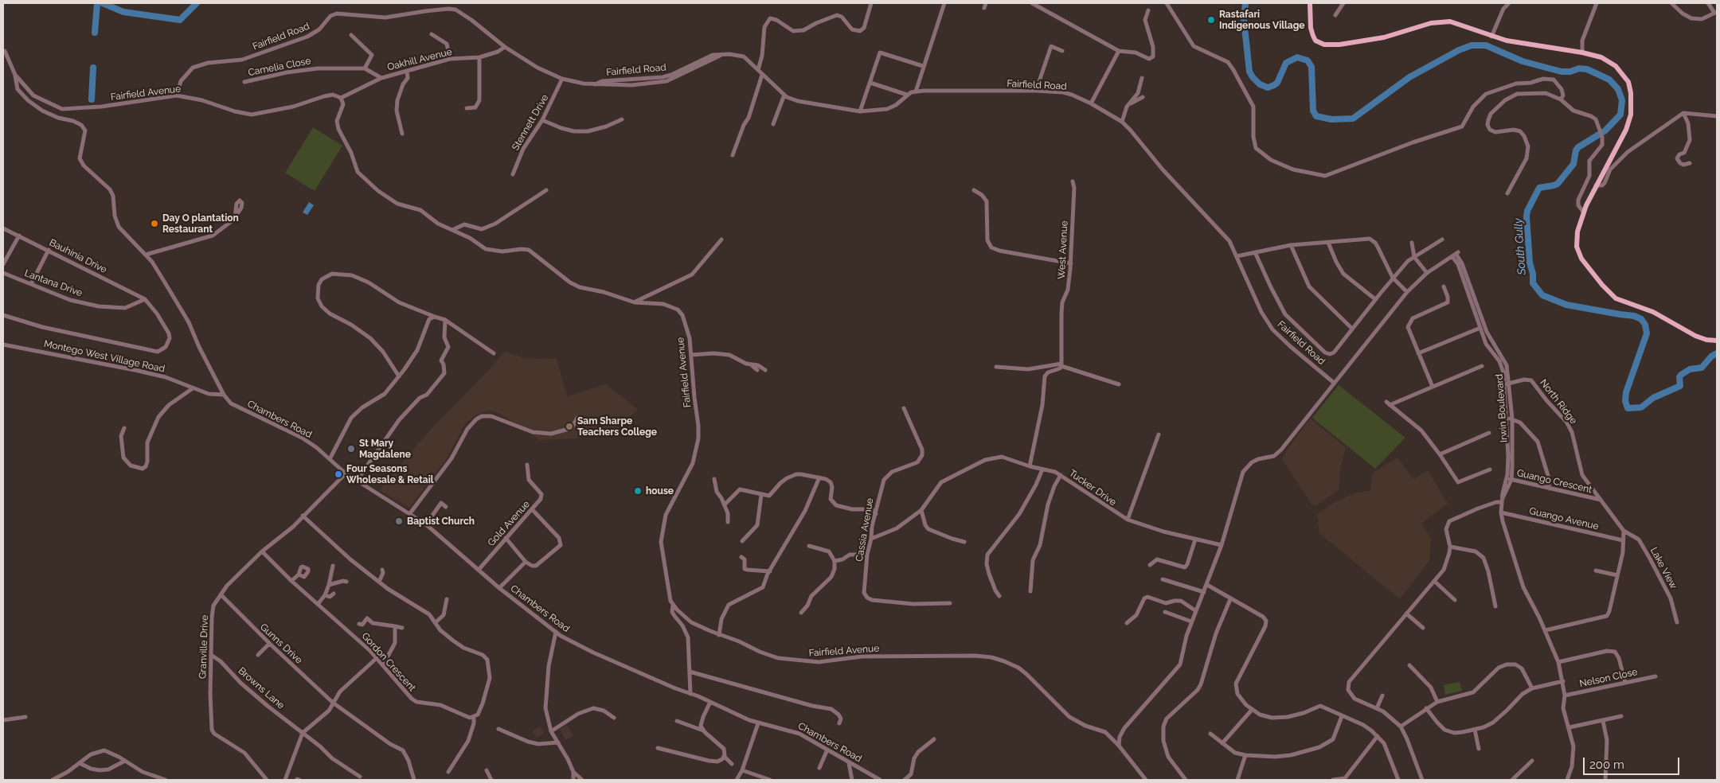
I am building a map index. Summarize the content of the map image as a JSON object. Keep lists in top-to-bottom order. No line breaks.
{"streets":{"street":["Fairfield Road","Oakhill Avenue","Camelia Close","Fairfield Avenue","Stennett Drive","West Avenue","Bauhinia Drive","Lantana Drive","Montego West Village Road","North Ridge","Irwin Boulevard","Chambers Road","Guango Crescent","Tucker Drive","Guango Avenue","Gold Avenue","Cassia Avenue","Lake View","Gunns Drive","Granville Drive","Gordon Crescent","Nelson Close","Browns Lane"]},"crossings":[["Fairfield Road","Oakhill Avenue"],["Fairfield Road","Fairfield Avenue"],["Fairfield Road","Stennett Drive"],["Oakhill Avenue","Fairfield Avenue"],["Fairfield Avenue","Chambers Road"],["Bauhinia Drive","Lantana Drive"],["Montego West Village Road","Chambers Road"],["North Ridge","Irwin Boulevard"],["North Ridge","Guango Crescent"],["Irwin Boulevard","Guango Crescent"],["Irwin Boulevard","Guango Avenue"],["Irwin Boulevard","Nelson Close"],["Chambers Road","Gold Avenue"],["Chambers Road","Granville Drive"],["Guango Crescent","Lake View"],["Tucker Drive","Cassia Avenue"],["Gunns Drive","Granville Drive"],["Granville Drive","Gordon Crescent"],["Granville Drive","Browns Lane"]],"water":["South Gully"],"places":["Rastafari Indigenous Village","Day O plantation Restaurant","Sam Sharpe Teachers College","St Mary Magdalene","Four Seasons Wholesale & Retail","house","Baptist Church"],"scale_bar":"200 m"}
